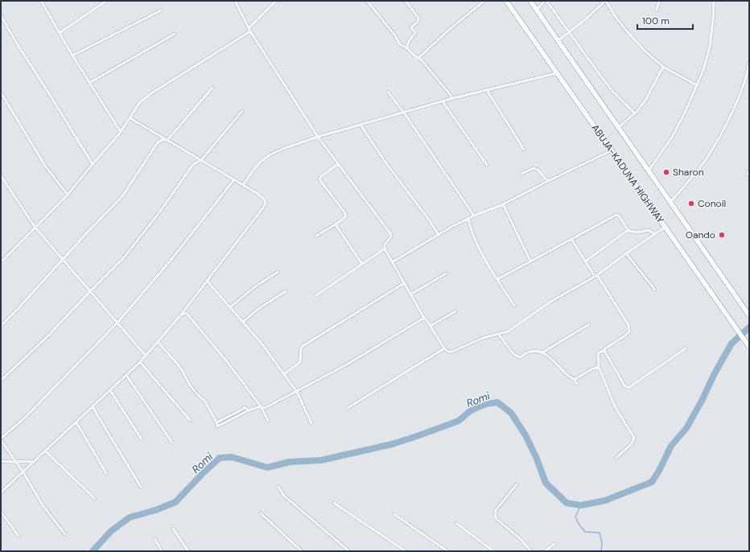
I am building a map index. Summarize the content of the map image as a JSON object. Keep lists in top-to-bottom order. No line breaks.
{"streets":{"highway":["ABUJA-KADUNA HIGHWAY"]},"water":["Romi"],"places":["Sharon","Conoil","Oando"],"scale_bar":"100 m"}
